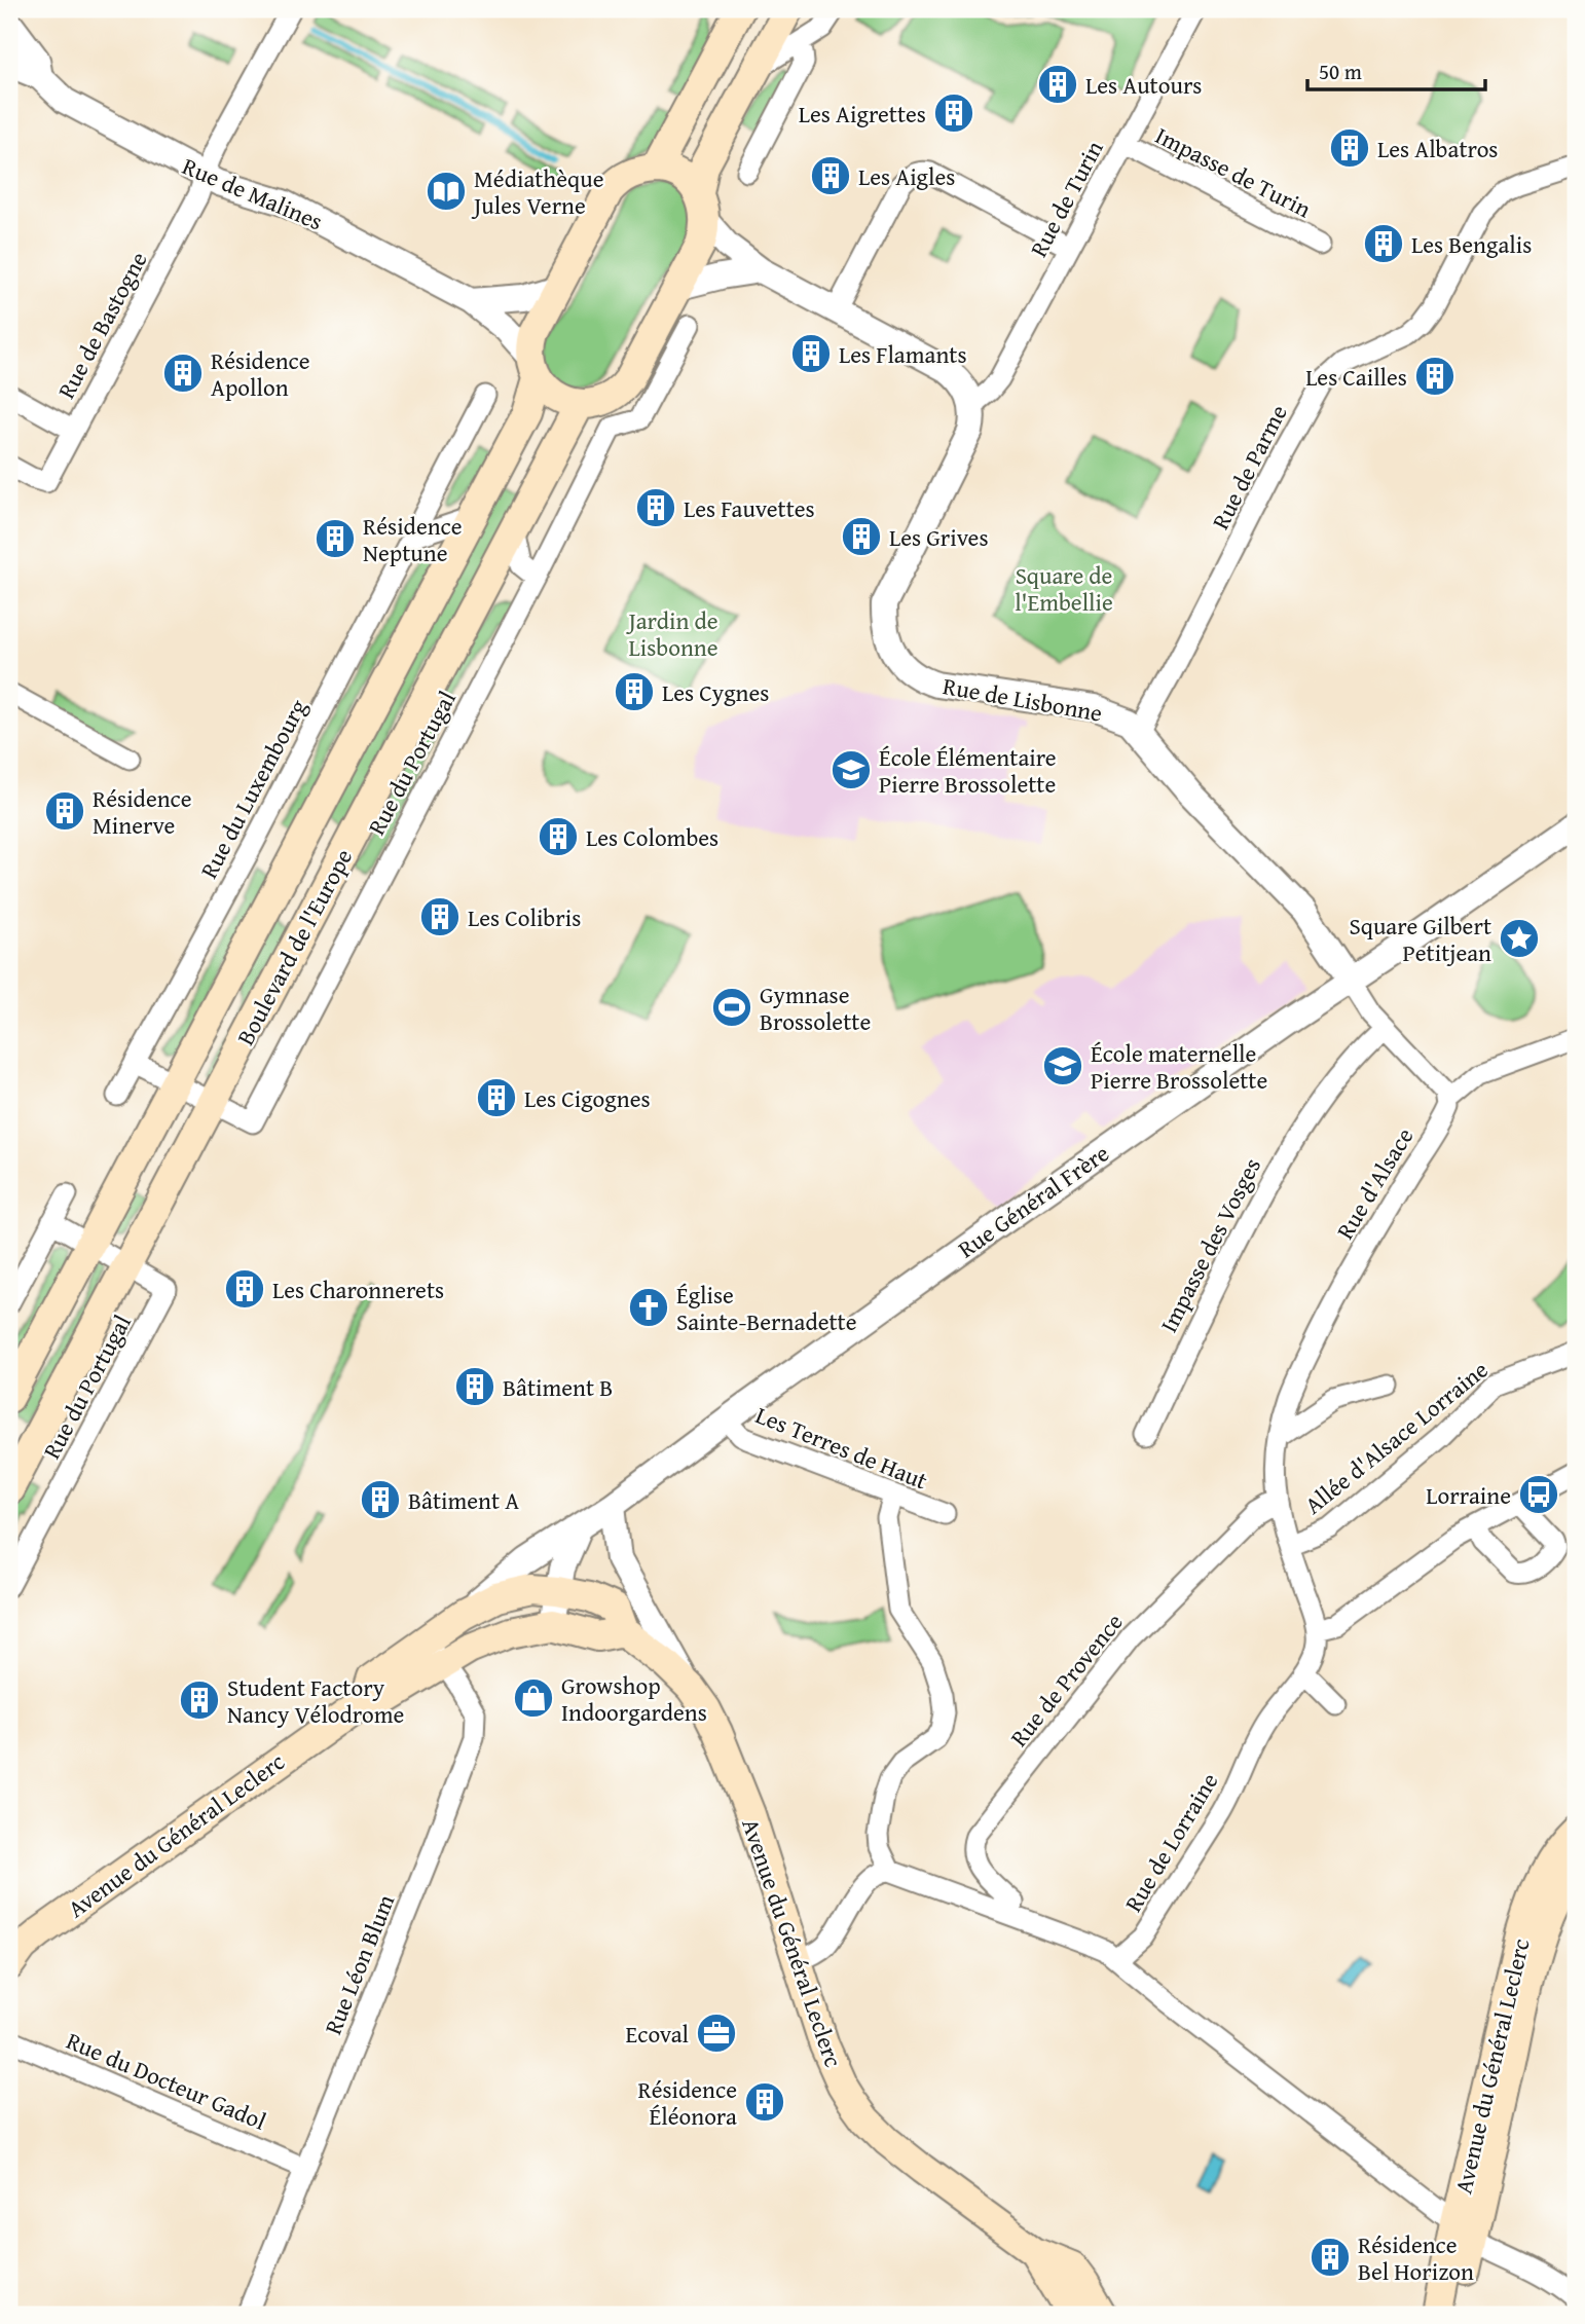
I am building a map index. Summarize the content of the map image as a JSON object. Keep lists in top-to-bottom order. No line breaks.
{"streets":{"main road":["Boulevard de l'Europe","Avenue du Général Leclerc"],"street":["Impasse de Turin","Rue de Malines","Rue de Turin","Rue de Bastogne","Rue de Parme","Rue de Lisbonne","Rue du Portugal","Rue du Luxembourg","Rue d'Alsace","Rue Général Frère","Impasse des Vosges","Allée d'Alsace Lorraine","Les Terres de Haut","Rue de Provence","Rue de Lorraine","Rue Léon Blum","Rue du Docteur Gadol"]},"crossings":[["Impasse de Turin","Rue de Turin"],["Rue de Malines","Rue de Bastogne"],["Rue de Malines","Boulevard de l'Europe"],["Rue de Turin","Rue de Lisbonne"],["Rue de Parme","Rue de Lisbonne"],["Rue de Lisbonne","Rue Général Frère"],["Rue du Portugal","Boulevard de l'Europe"],["Rue d'Alsace","Allée d'Alsace Lorraine"],["Rue d'Alsace","Rue de Provence"],["Rue d'Alsace","Rue de Lorraine"],["Rue Général Frère","Les Terres de Haut"],["Rue Général Frère","Avenue du Général Leclerc"],["Avenue du Général Leclerc","Rue Léon Blum"],["Rue Léon Blum","Rue du Docteur Gadol"]],"parks":["Square de l'Embellie","Jardin de Lisbonne"],"places":{"building":["Les Autours","Les Aigrettes","Les Albatros","Les Aigles","Les Bengalis","Les Flamants","Résidence Apollon","Les Cailles","Les Fauvettes","Les Grives","Résidence Neptune","Les Cygnes","Résidence Minerve","Les Colombes","Les Colibris","Les Cigognes","Les Charonnerets","Bâtiment B","Bâtiment A","Student Factory Nancy Vélodrome","Résidence Éléonora","Résidence Bel Horizon"],"library":["Médiathèque Jules Verne"],"school or university":["École Élémentaire Pierre Brossolette","École maternelle Pierre Brossolette"],"place":["Square Gilbert Petitjean"],"sports":["Gymnase Brossolette"],"church":["Église Sainte-Bernadette"],"bus stop":["Lorraine"],"shop":["Growshop Indoorgardens"],"office":["Ecoval"]},"scale_bar":"50 m"}
